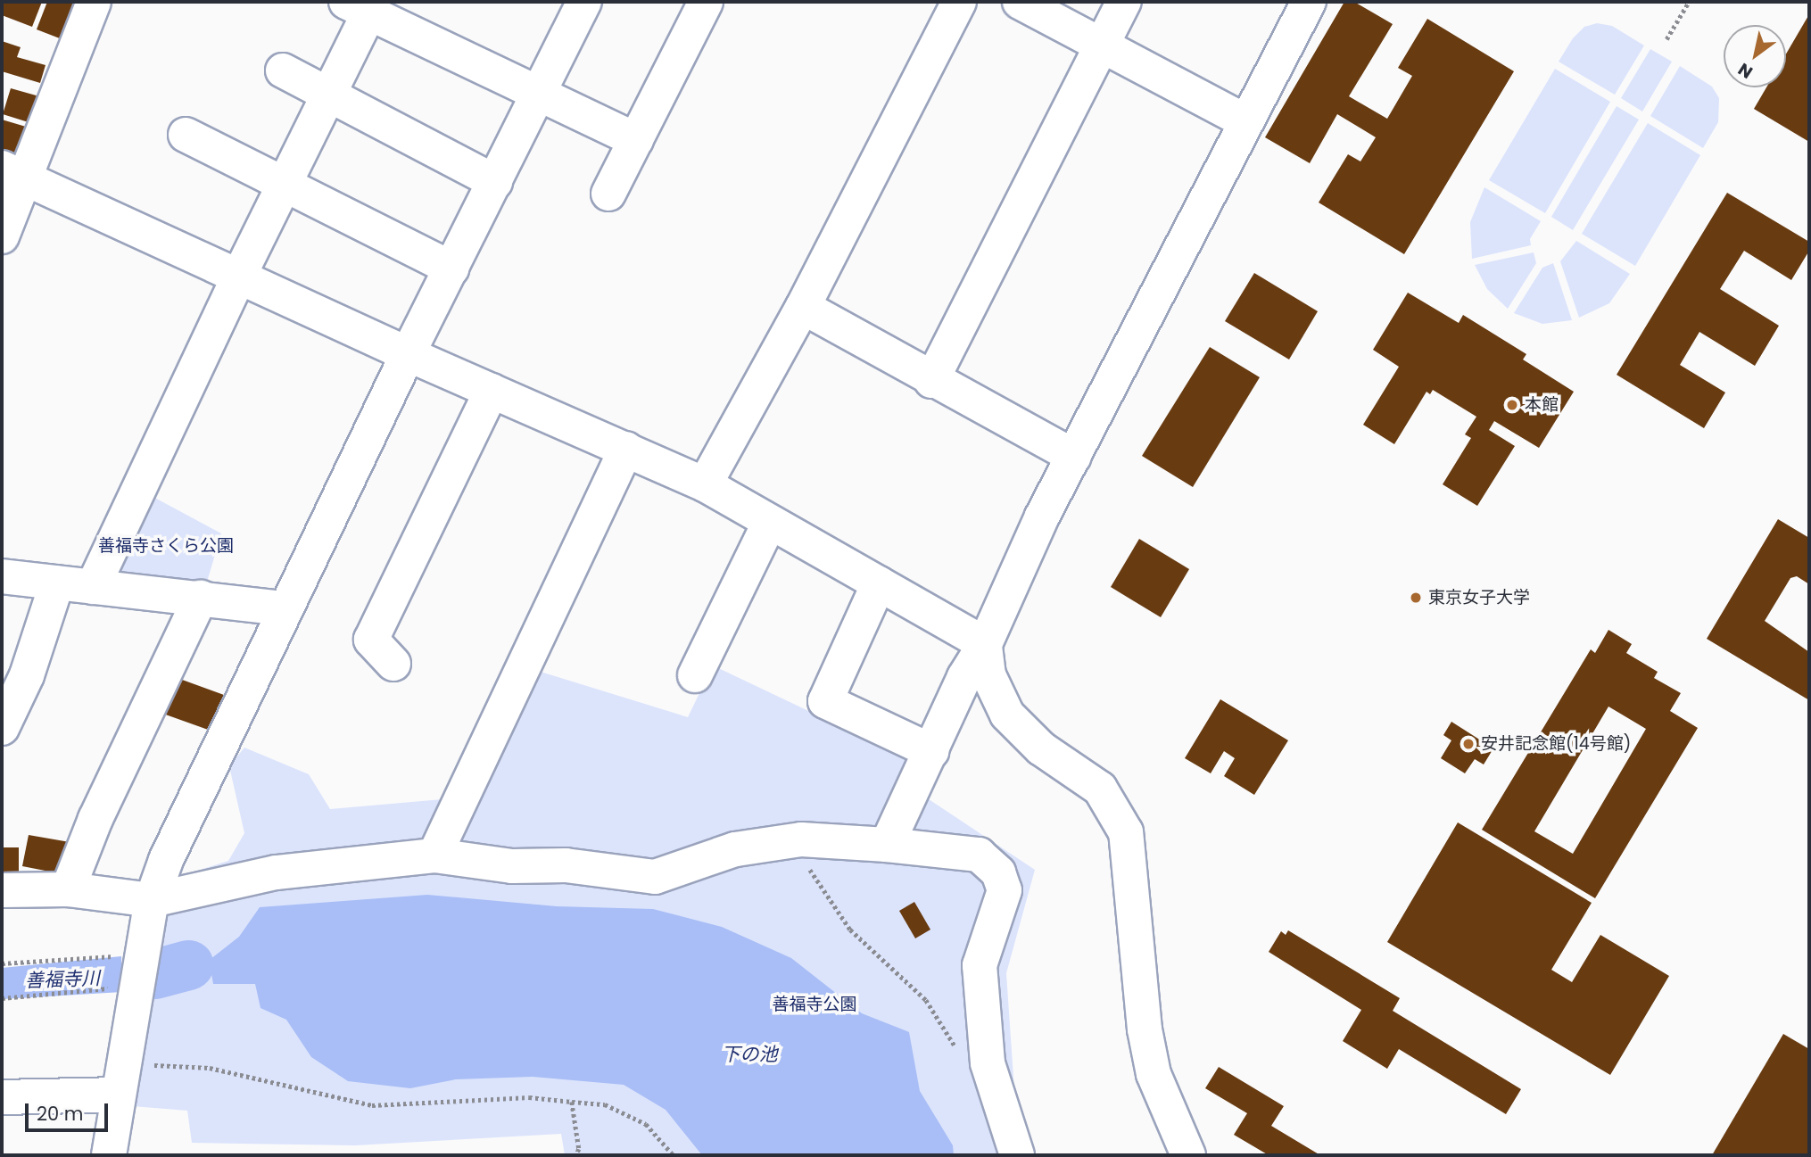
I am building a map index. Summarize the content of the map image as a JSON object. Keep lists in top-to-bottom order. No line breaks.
{"water":["善福寺川","下の池"],"parks":["善福寺さくら公園","善福寺公園"],"places":["本館","東京女子大学","安井記念館(14号館)"],"scale_bar":"20 m","north":"bottom left"}
